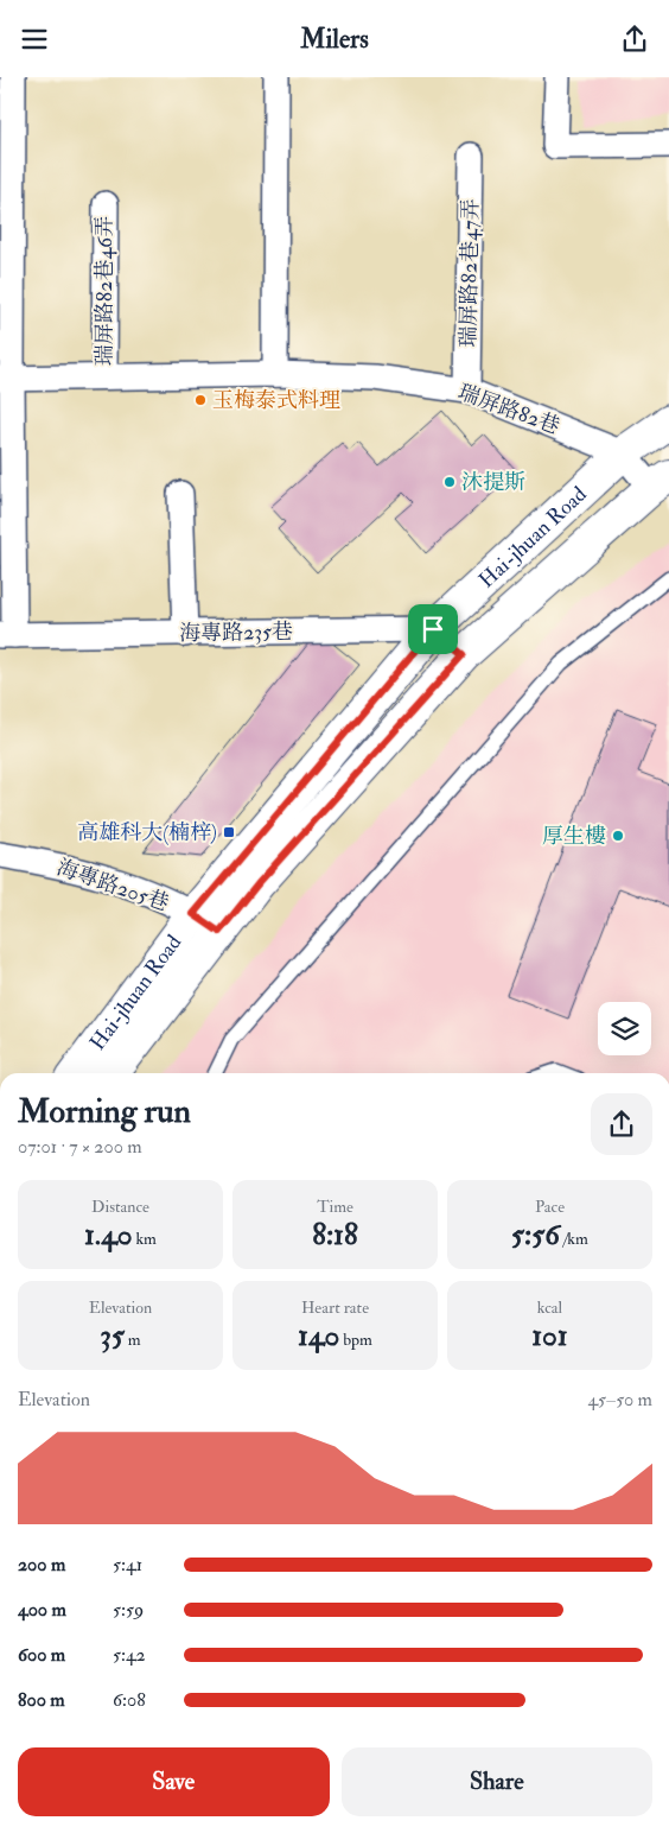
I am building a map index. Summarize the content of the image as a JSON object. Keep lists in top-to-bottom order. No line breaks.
{"streets":{"street":["瑞屏路82巷47弄","瑞屏路82巷46弄","瑞屏路82巷","Hai-jhuan Road","海專路235巷","海專路205巷"]},"crossings":[["瑞屏路82巷47弄","瑞屏路82巷"],["瑞屏路82巷46弄","瑞屏路82巷"],["瑞屏路82巷","Hai-jhuan Road"],["Hai-jhuan Road","海專路235巷"],["Hai-jhuan Road","海專路205巷"]],"places":{"other":["玉梅泰式料理","沐提斯","厚生樓"],"transit":["高雄科大(楠梓)"]},"page":{"header":"Milers","heading":["Morning run","07:01 · 7 × 200 m"],"stats":[["Distance","1.40 km"],["Time","8:18"],["Pace","5:56 /km"],["Elevation","35 m"],["Heart rate","140 bpm"],["kcal","101"]],"chart":["Elevation","45–50 m"],"list":[{"name":"200 m","note":"5:41"},{"name":"400 m","note":"5:59"},{"name":"600 m","note":"5:42"},{"name":"800 m","note":"6:08"}],"buttons":["Save","Share"]}}
